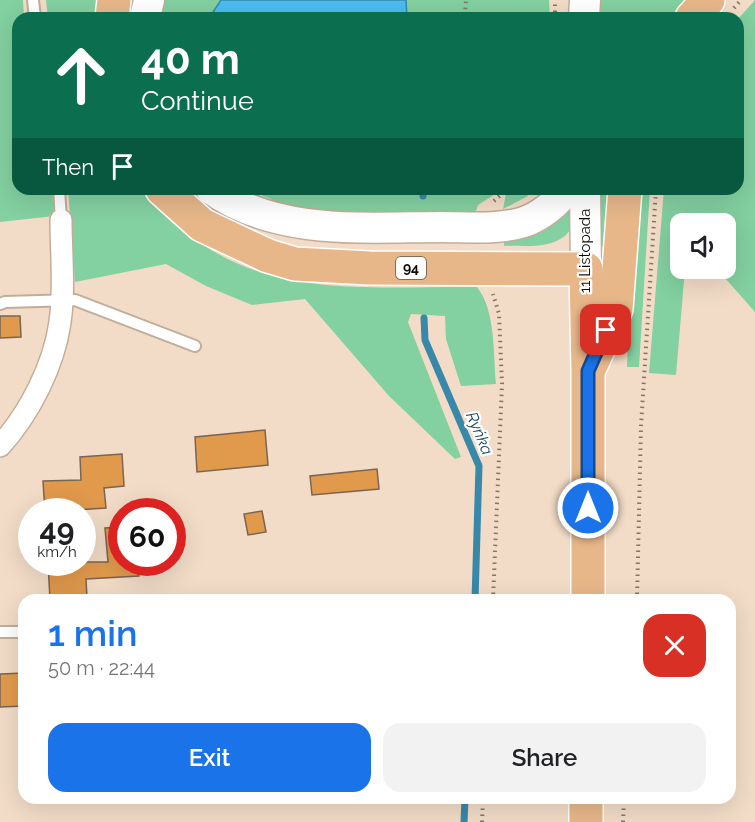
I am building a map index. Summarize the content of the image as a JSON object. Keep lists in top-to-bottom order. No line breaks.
{"streets":{"main road":["11 Listopada","94"]},"crossings":[["11 Listopada","94"]],"water":["Ryńka"],"page":{"turn":["40 m","Continue"],"then":"Then","speed":"49 km/h","limit":"60","heading":["1 min","50 m · 22:44"],"buttons":["Exit","Share"]}}
